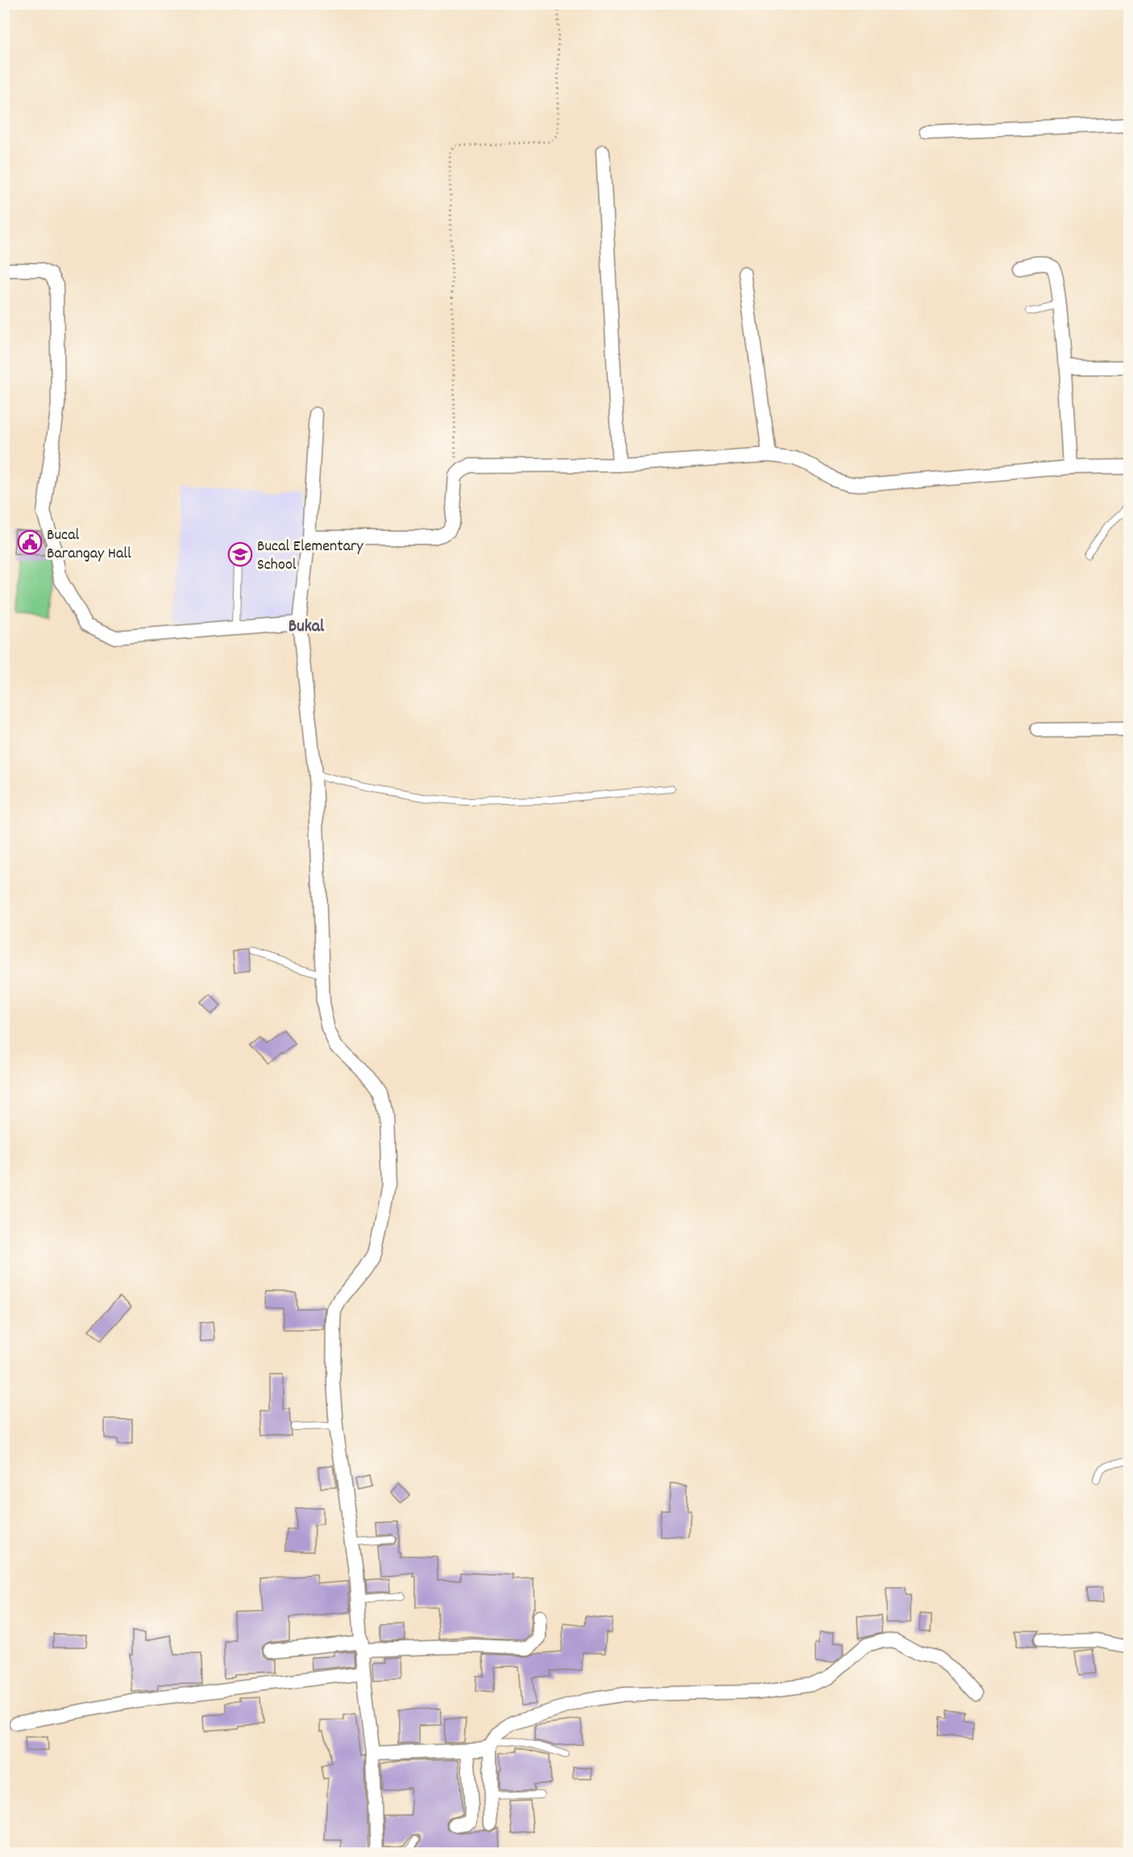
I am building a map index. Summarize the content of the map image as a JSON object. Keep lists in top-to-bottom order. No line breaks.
{"districts":["Bukal"],"places":{"public building":["Bucal Barangay Hall"],"school or university":["Bucal Elementary School"]}}
